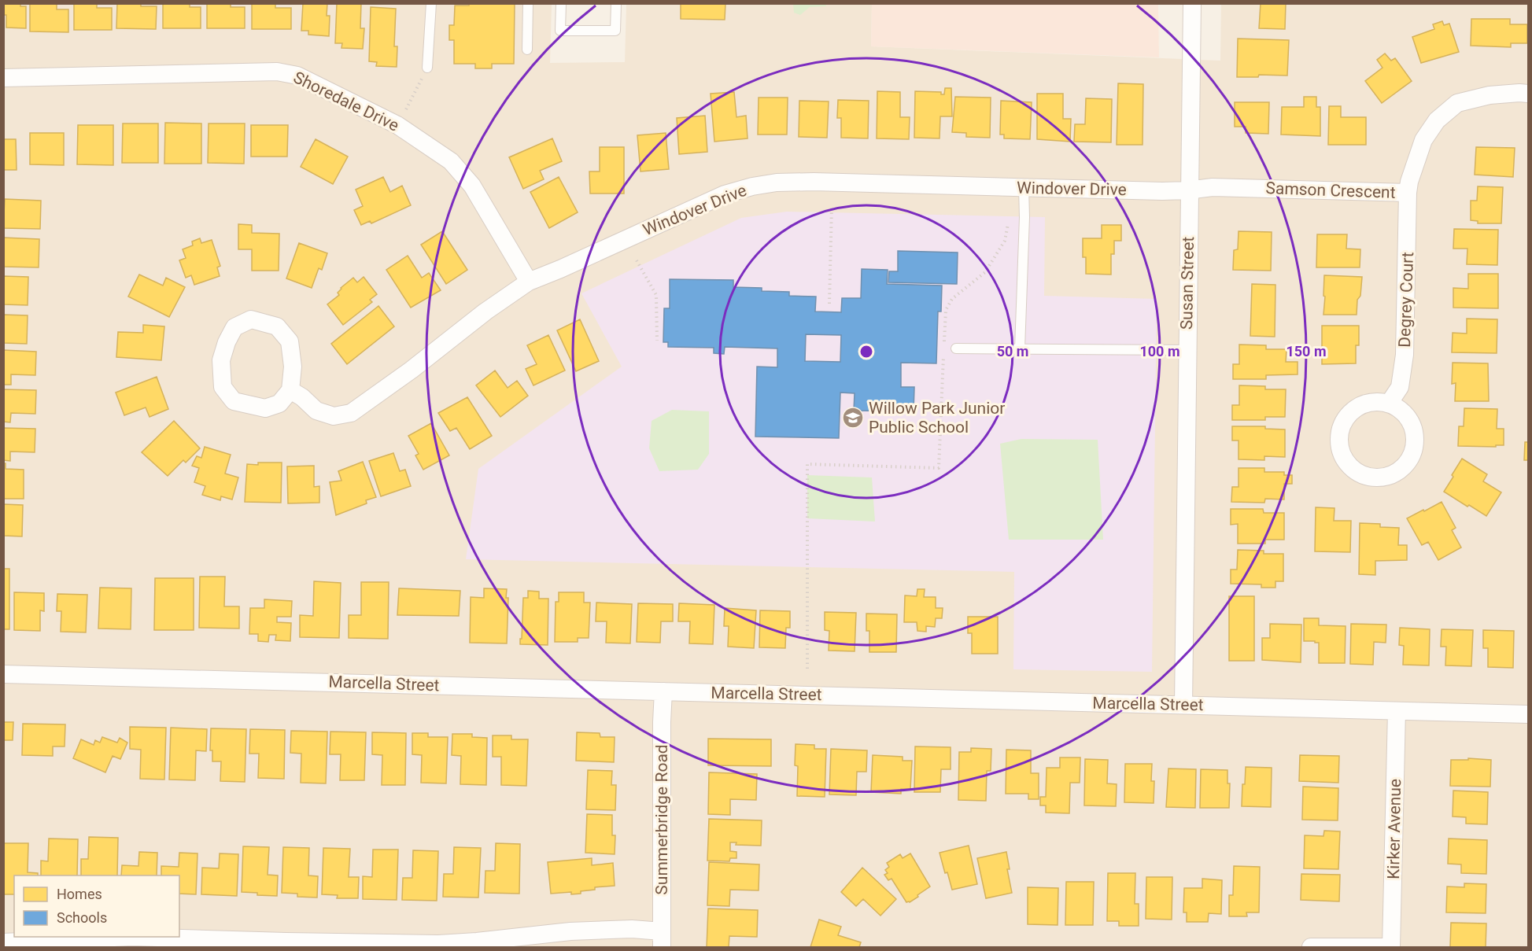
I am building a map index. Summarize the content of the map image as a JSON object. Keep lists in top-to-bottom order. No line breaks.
{"streets":{"street":["Shoredale Drive","Windover Drive","Samson Crescent","Susan Street","Degrey Court","Marcella Street","Summerbridge Road","Kirker Avenue"]},"crossings":[["Shoredale Drive","Windover Drive"],["Windover Drive","Samson Crescent"],["Windover Drive","Susan Street"],["Samson Crescent","Susan Street"],["Samson Crescent","Degrey Court"],["Susan Street","Marcella Street"],["Marcella Street","Summerbridge Road"],["Marcella Street","Kirker Avenue"]],"places":{"school or university":["Willow Park Junior Public School"]},"legend":["Homes","Schools"],"rings":["50 m","100 m","150 m"]}
